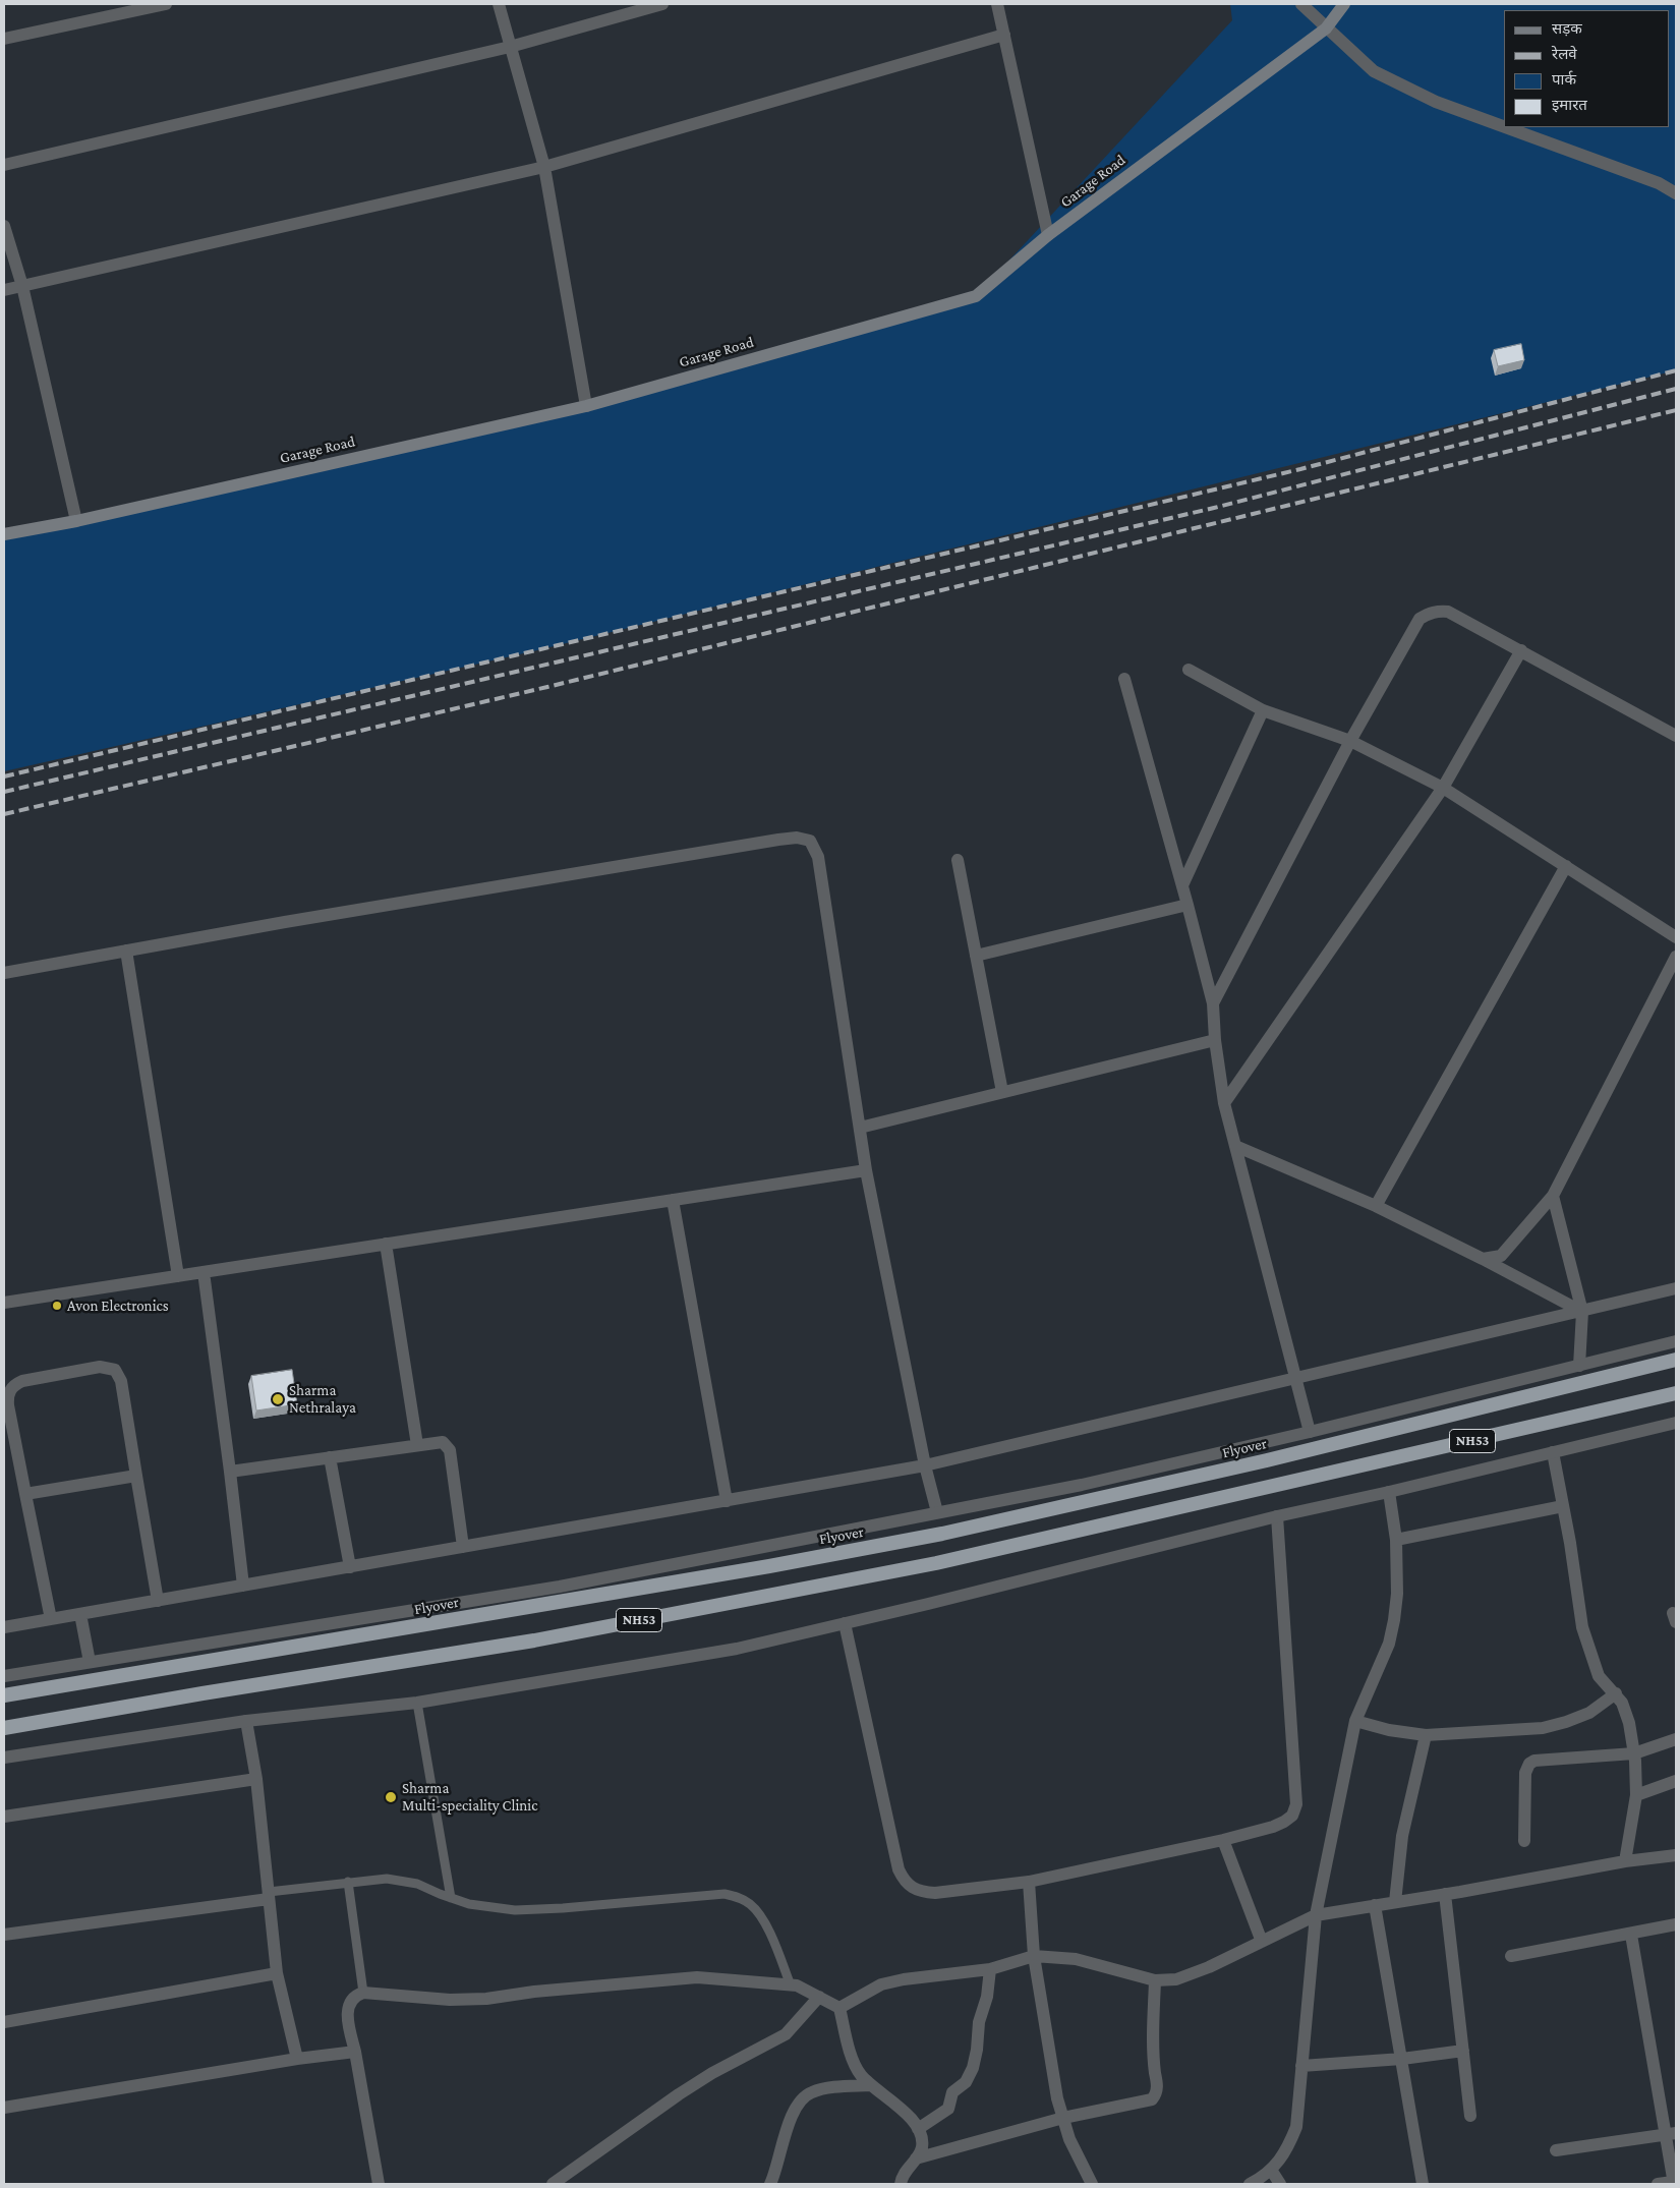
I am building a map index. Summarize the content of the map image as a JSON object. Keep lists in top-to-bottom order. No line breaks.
{"streets":{"highway":["NH53","Flyover"],"main road":["Garage Road"]},"places":["Avon Electronics","Sharma Nethralaya","Sharma Multi-speciality Clinic"],"legend":["सड़क","रेलवे","पार्क","इमारत"]}
